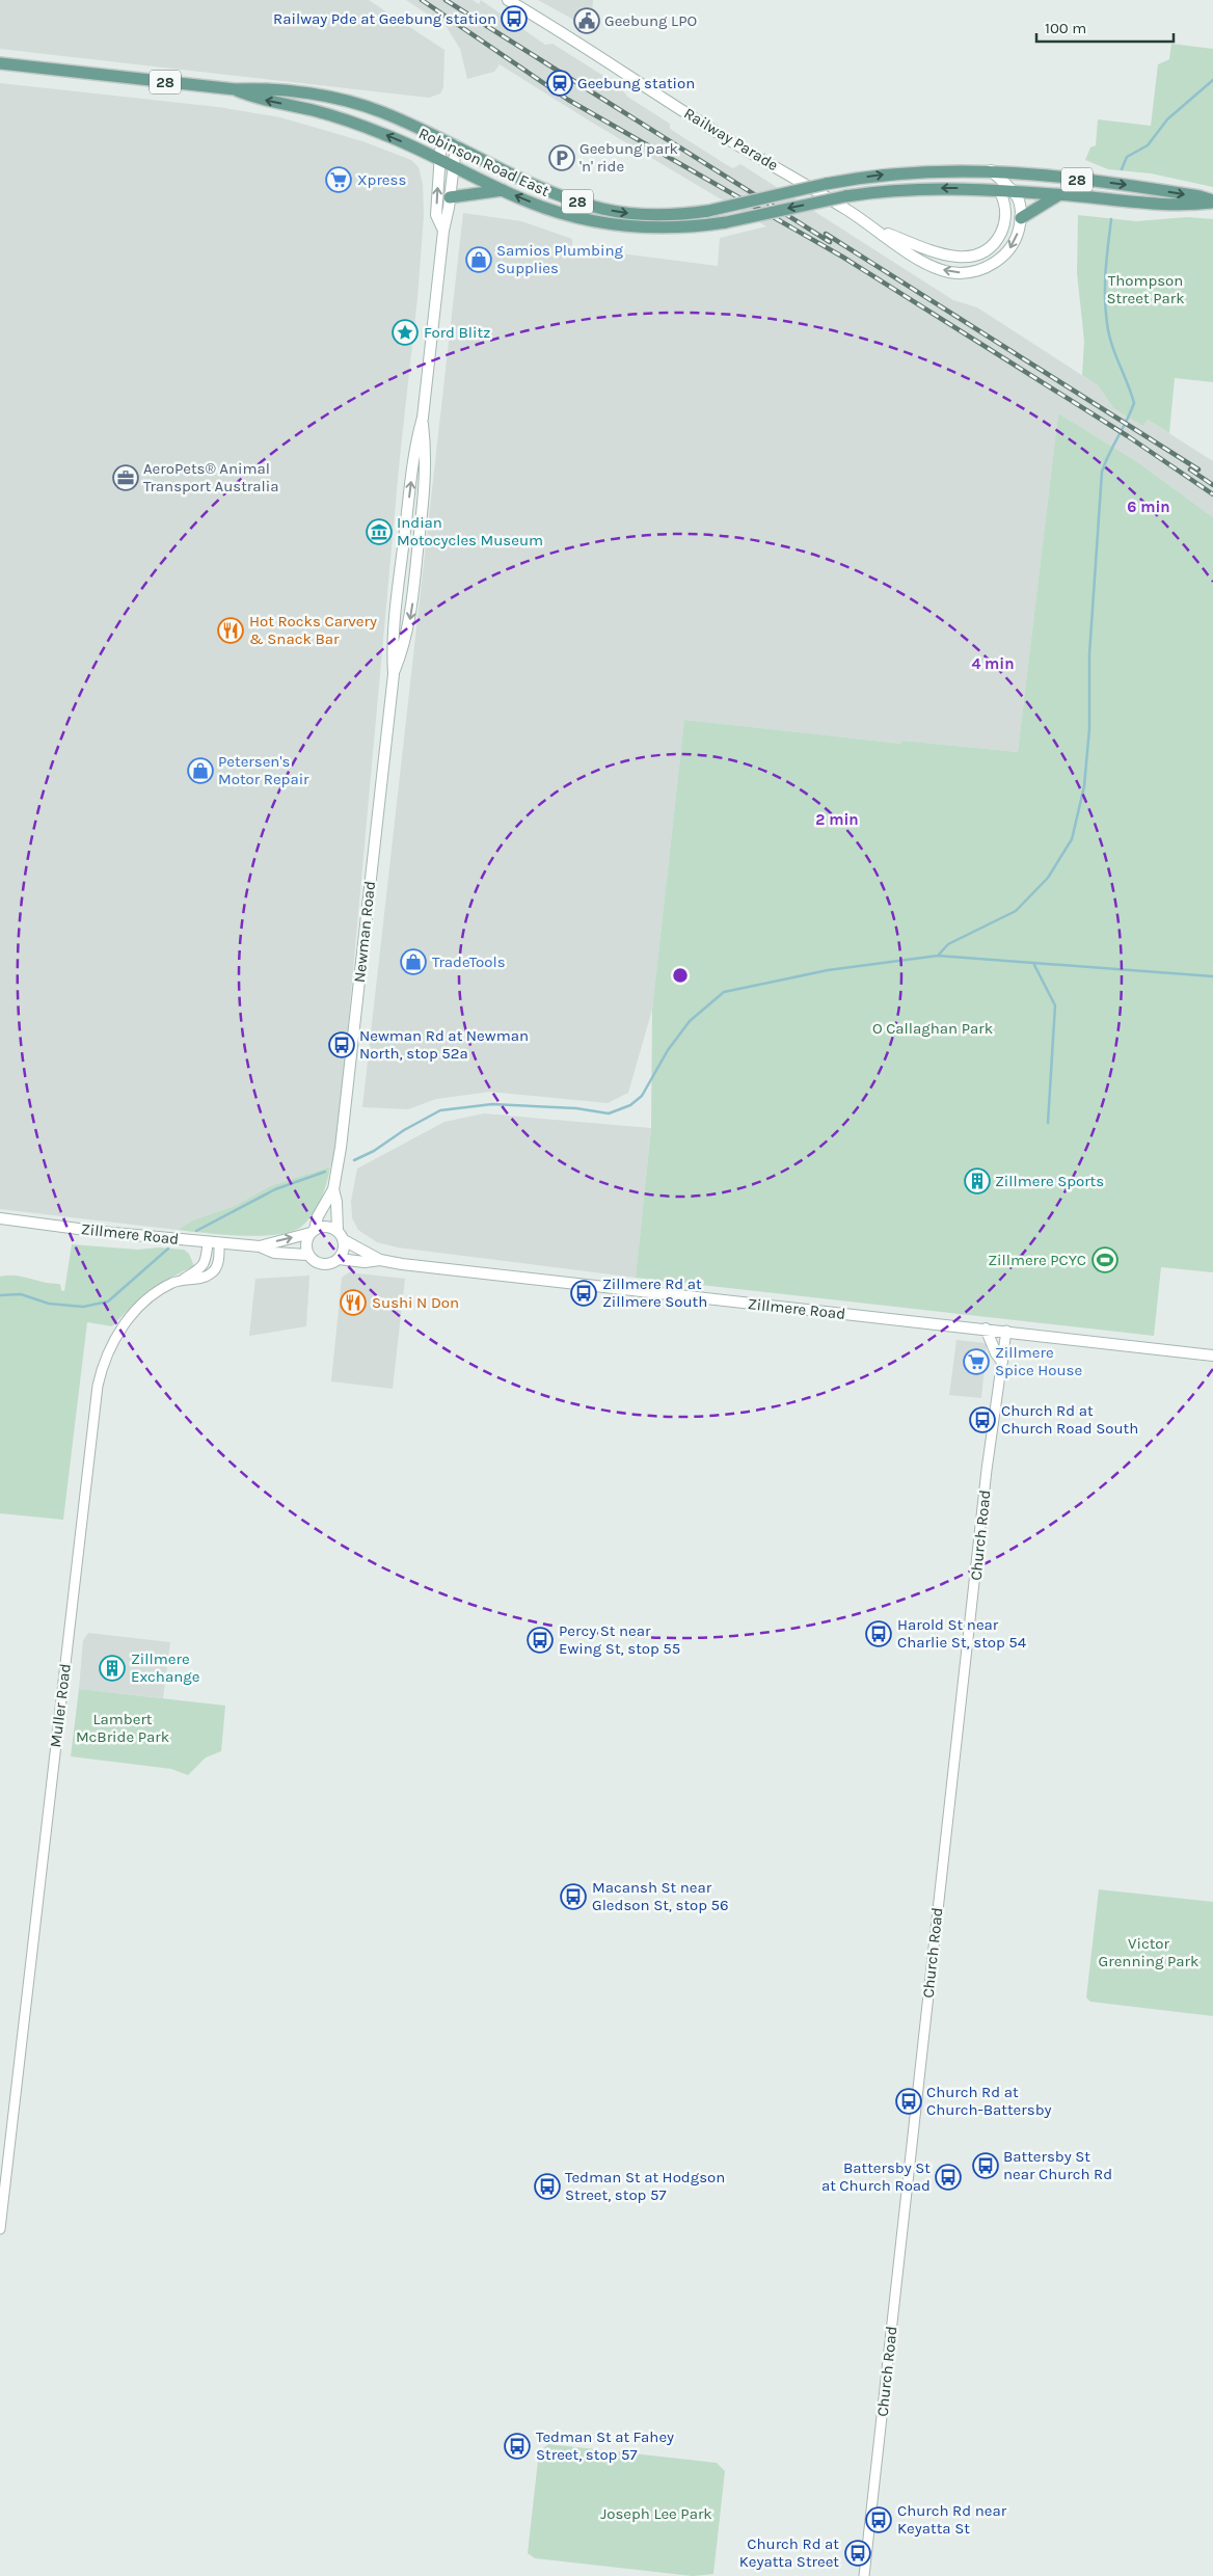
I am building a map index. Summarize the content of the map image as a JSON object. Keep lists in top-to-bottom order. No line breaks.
{"streets":{"main road":["28","Railway Parade","Robinson Road East","Newman Road","Zillmere Road"],"street":["Church Road","Muller Road"]},"crossings":[["28","Railway Parade"],["28","Robinson Road East"],["Railway Parade","Robinson Road East"],["Robinson Road East","Newman Road"],["Newman Road","Zillmere Road"],["Zillmere Road","Church Road"],["Zillmere Road","Muller Road"]],"parks":["Thompson Street Park","O Callaghan Park","Lambert McBride Park","Victor Grenning Park","Joseph Lee Park"],"places":{"bus stop":["Railway Pde at Geebung station","Newman Rd at Newman North, stop 52a","Zillmere Rd at Zillmere South","Church Rd at Church Road South","Harold St near Charlie St, stop 54","Percy St near Ewing St, stop 55","Macansh St near Gledson St, stop 56","Church Rd at Church-Battersby","Battersby St near Church Rd","Battersby St at Church Road","Tedman St at Hodgson Street, stop 57","Tedman St at Fahey Street, stop 57","Church Rd near Keyatta St","Church Rd at Keyatta Street"],"public building":["Geebung LPO"],"station":["Geebung station"],"parking":["Geebung park 'n' ride"],"supermarket":["Xpress","Zillmere Spice House"],"shop":["Samios Plumbing Supplies","Petersen's Motor Repair","TradeTools"],"place":["Ford Blitz"],"office":["AeroPets® Animal Transport Australia"],"museum":["Indian Motocycles Museum"],"restaurant":["Hot Rocks Carvery & Snack Bar","Sushi N Don"],"building":["Zillmere Sports","Zillmere Exchange"],"sports":["Zillmere PCYC"]},"scale_bar":"100 m","rings":["6 min","4 min","2 min"]}
